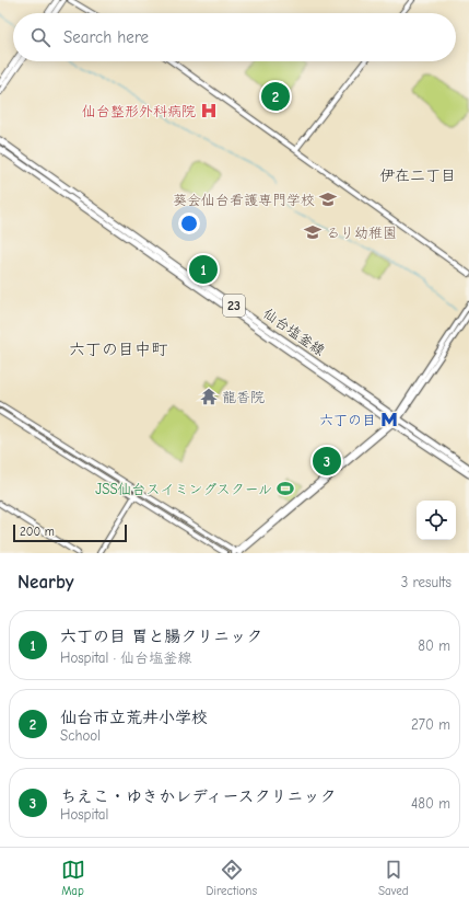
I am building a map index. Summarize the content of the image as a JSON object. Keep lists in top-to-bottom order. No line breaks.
{"streets":{"main road":["23","仙台塩釜線"]},"districts":["伊在二丁目","六丁の目中町"],"places":{"hospital":["仙台整形外科病院"],"school or university":["葵会仙台看護専門学校","るり幼稚園"],"temple":["龍香院"],"metro station":["六丁の目"],"sports":["JSS仙台スイミングスクール"]},"scale_bar":"200 m","page":{"search":"Search here","pins":["2","1","3"],"scale":"200 m","heading":["Nearby","3 results"],"list":[{"mark":"1","name":"六丁の目 胃と腸クリニック","note":"Hospital · 仙台塩釜線","value":"80 m"},{"mark":"2","name":"仙台市立荒井小学校","note":"School","value":"270 m"},{"mark":"3","name":"ちえこ・ゆきかレディースクリニック","note":"Hospital","value":"480 m"}],"nav":["Map","Directions","Saved"]}}
